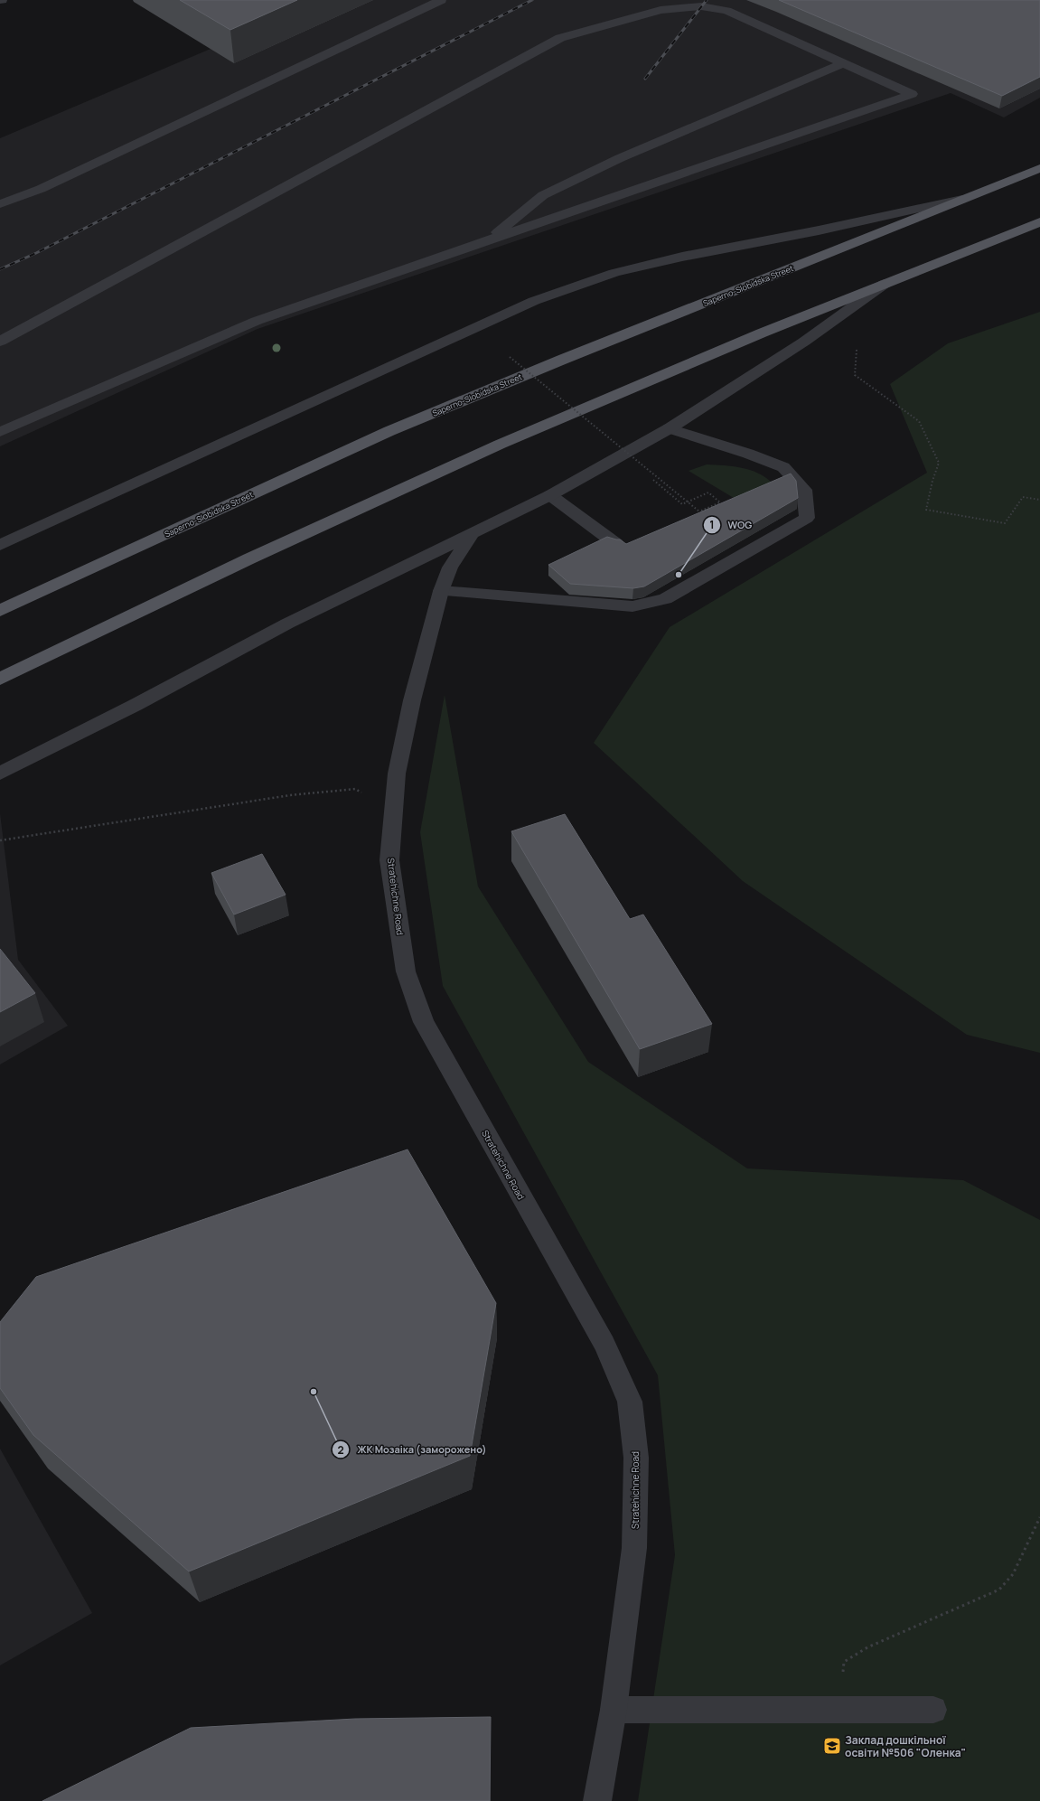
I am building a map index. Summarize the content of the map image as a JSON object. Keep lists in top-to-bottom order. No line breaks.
{"streets":{"main road":["Saperno-Slobidska Street"],"street":["Stratehichne Road"]},"places":{"other":["WOG","ЖК Мозаіка (заморожено)"],"school or university":["Заклад дошкільної освіти №506 \"Оленка\""]}}
